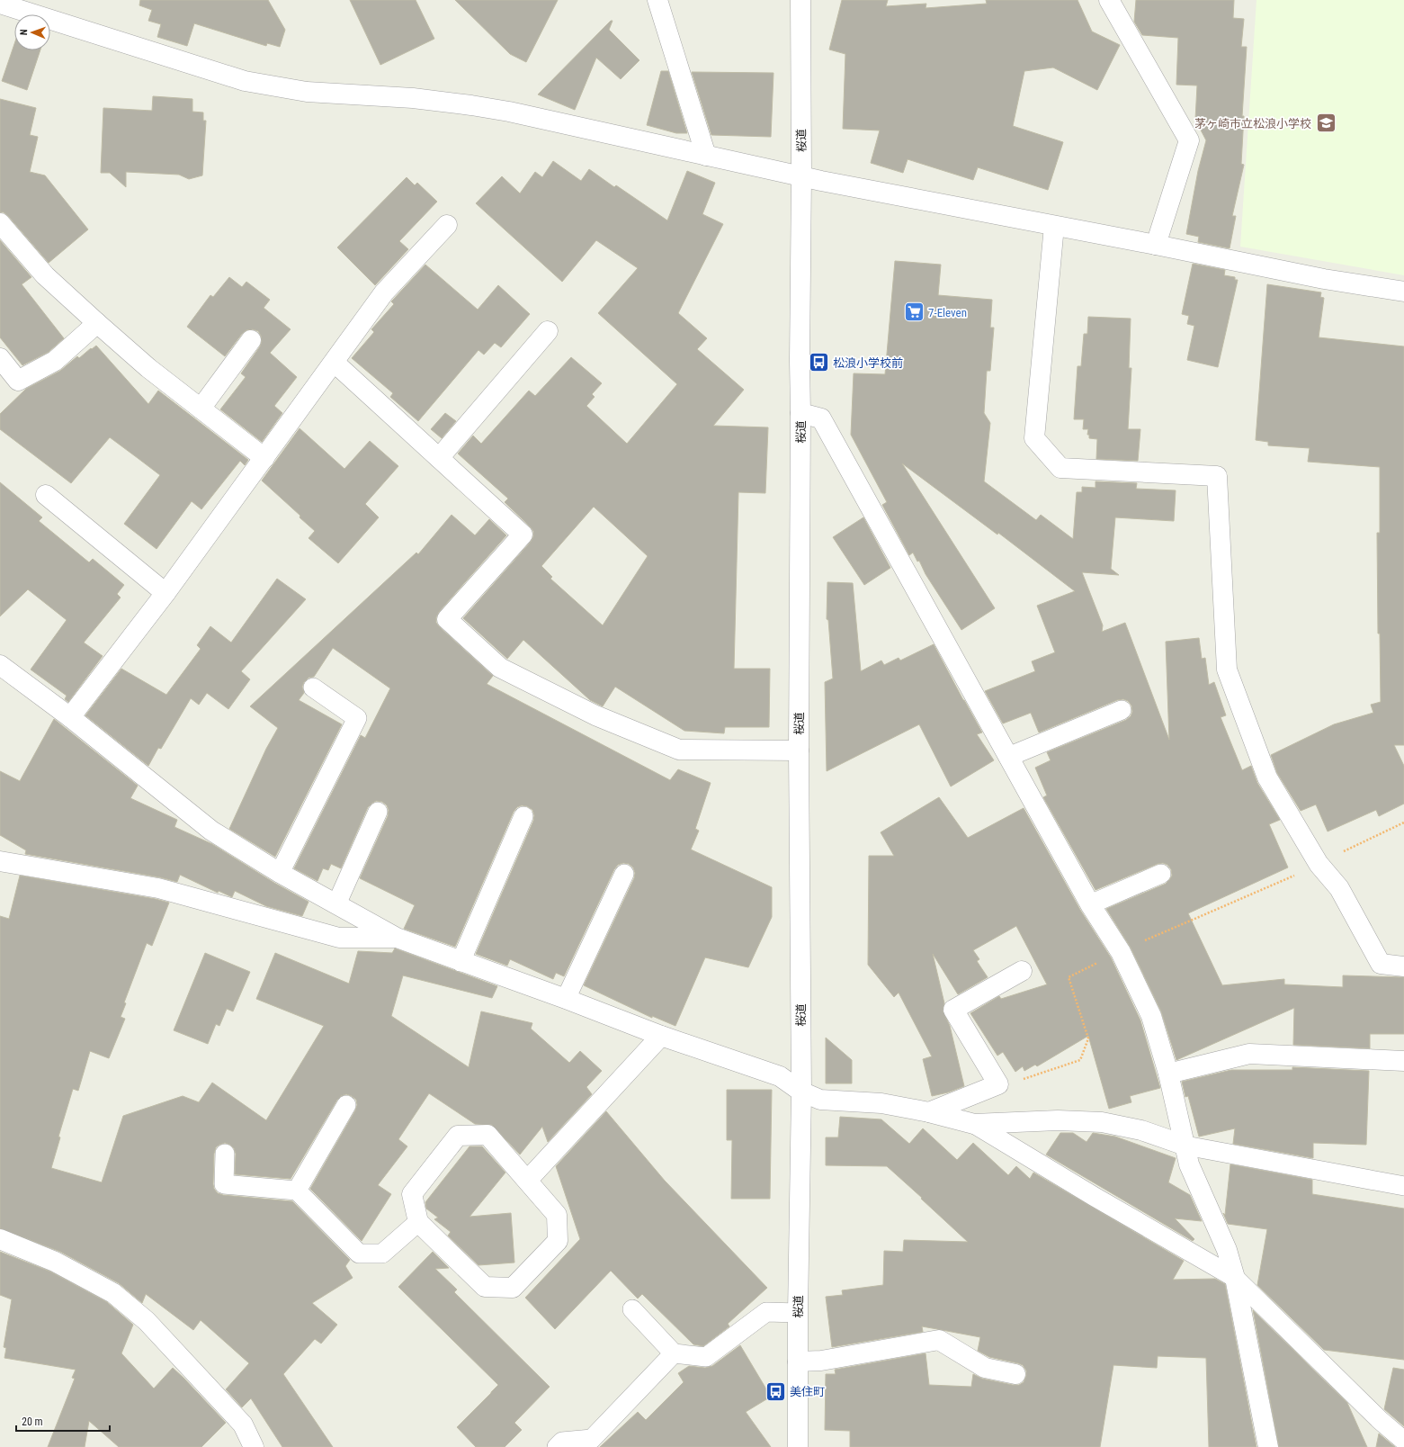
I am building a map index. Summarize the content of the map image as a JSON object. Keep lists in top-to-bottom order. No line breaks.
{"streets":{"street":["桜道"]},"places":{"school or university":["茅ヶ崎市立松浪小学校"],"supermarket":["7-Eleven"],"bus stop":["松浪小学校前","美住町"]},"scale_bar":"20 m","north":"left"}
